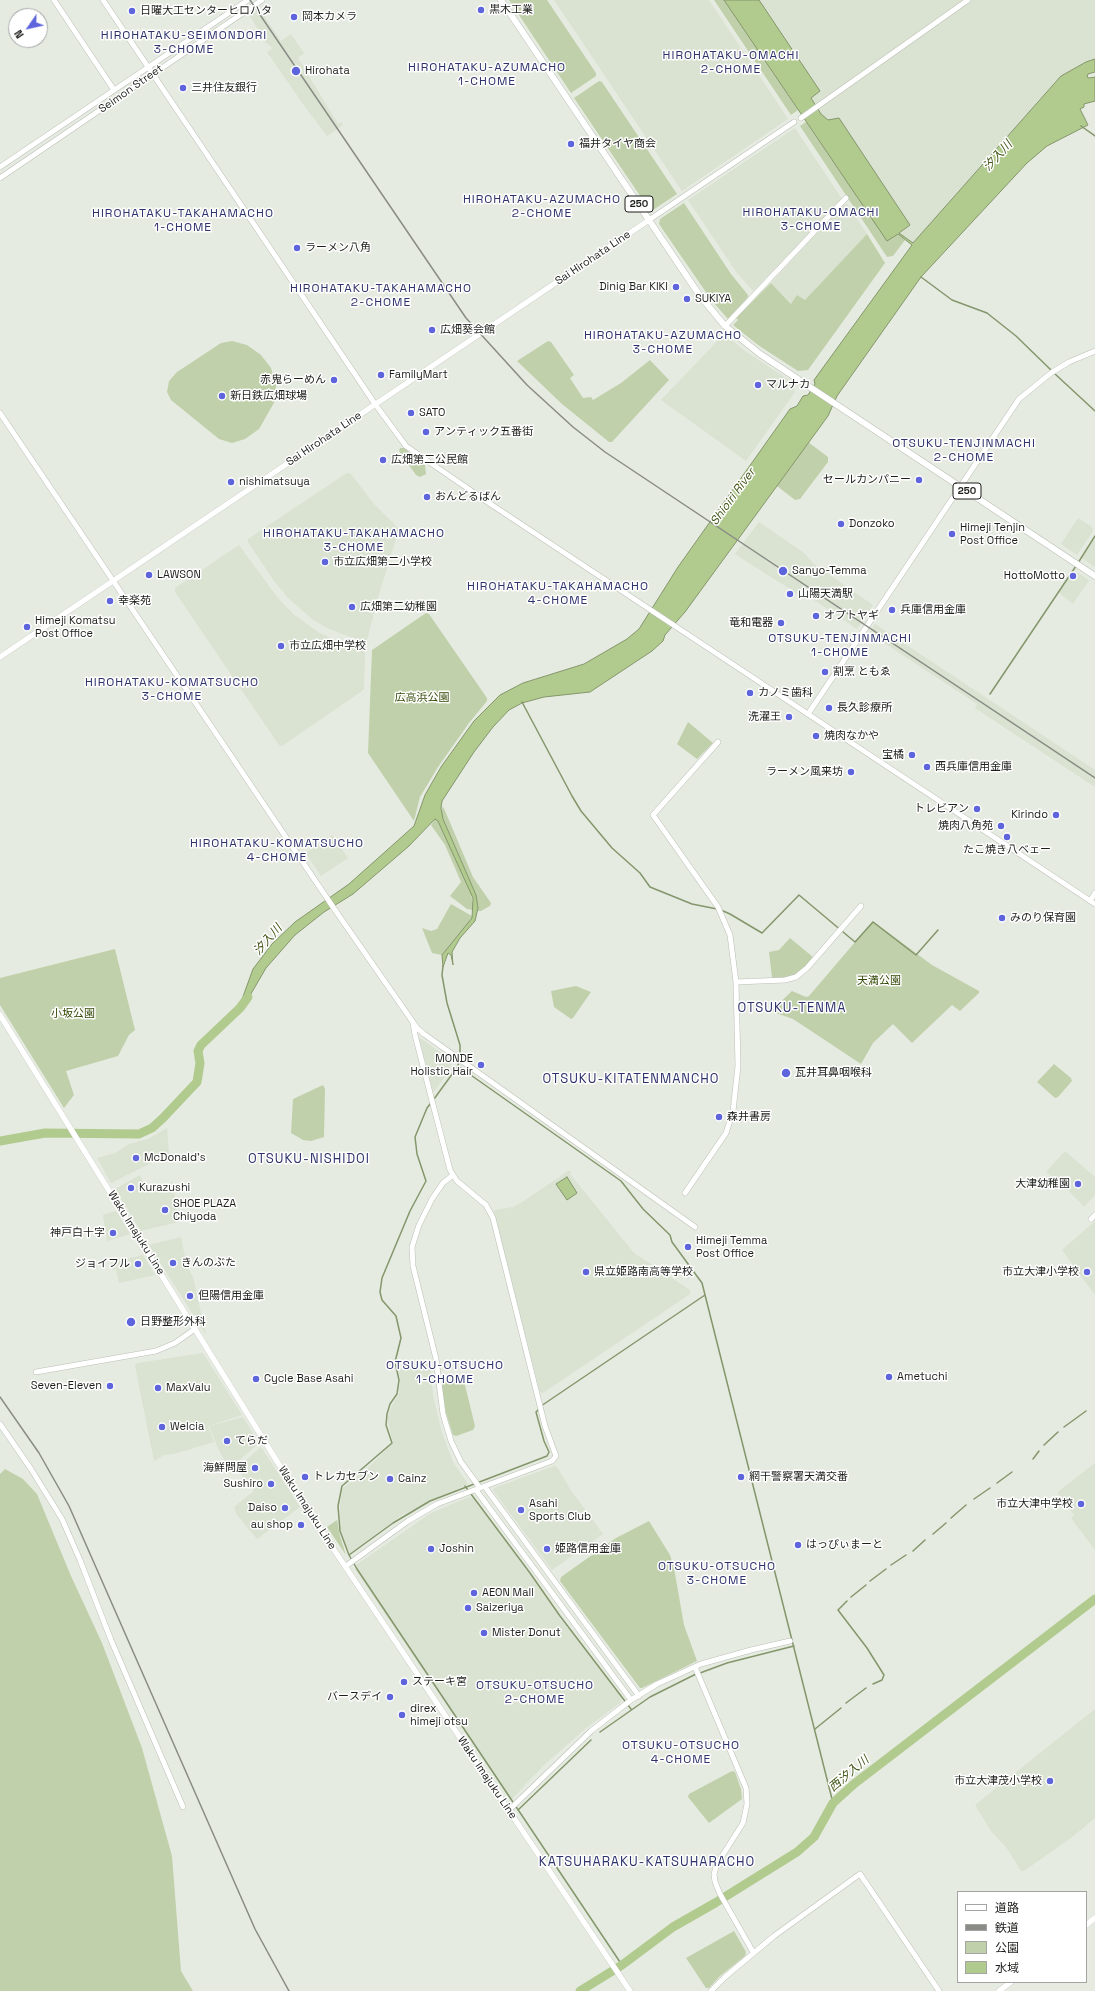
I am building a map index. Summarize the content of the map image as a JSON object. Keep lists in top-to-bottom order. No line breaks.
{"streets":{"highway":["250"],"main road":["Sai Hirohata Line","Waku Imajuku Line"],"street":["Seimon Street"]},"crossings":[["250","Sai Hirohata Line"]],"districts":["HIROHATAKU-SEIMONDORI 3-CHOME","HIROHATAKU-OMACHI 2-CHOME","HIROHATAKU-AZUMACHO 1-CHOME","HIROHATAKU-AZUMACHO 2-CHOME","HIROHATAKU-OMACHI 3-CHOME","HIROHATAKU-TAKAHAMACHO 1-CHOME","HIROHATAKU-TAKAHAMACHO 2-CHOME","HIROHATAKU-AZUMACHO 3-CHOME","OTSUKU-TENJINMACHI 2-CHOME","HIROHATAKU-TAKAHAMACHO 3-CHOME","HIROHATAKU-TAKAHAMACHO 4-CHOME","OTSUKU-TENJINMACHI 1-CHOME","HIROHATAKU-KOMATSUCHO 3-CHOME","HIROHATAKU-KOMATSUCHO 4-CHOME","OTSUKU-TENMA","OTSUKU-KITATENMANCHO","OTSUKU-NISHIDOI","OTSUKU-OTSUCHO 1-CHOME","OTSUKU-OTSUCHO 3-CHOME","OTSUKU-OTSUCHO 2-CHOME","OTSUKU-OTSUCHO 4-CHOME","KATSUHARAKU-KATSUHARACHO"],"water":["汐入川","Shioiri River","西汐入川"],"parks":["広高浜公園","天満公園","小坂公園"],"places":["黒木工業","日曜大工センターヒロハタ","岡本カメラ","Hirohata","三井住友銀行","福井タイヤ商会","ラーメン八角","Dinig Bar KIKI","SUKIYA","広畑葵会館","FamilyMart","赤鬼らーめん","マルナカ","新日鉄広畑球場","SATO","アンティック五番街","広畑第二公民館","セールカンパニー","nishimatsuya","おんどるばん","Donzoko","Himeji Tenjin Post Office","市立広畑第二小学校","Sanyo-Temma","LAWSON","HottoMotto","山陽天満駅","幸楽苑","広畑第二幼稚園","兵庫信用金庫","オプトヤギ","竜和電器","Himeji Komatsu Post Office","市立広畑中学校","割烹 ともゑ","カノミ歯科","長久診療所","洗濯王","焼肉なかや","宝橘","西兵庫信用金庫","ラーメン風来坊","トレビアン","Kirindo","焼肉八角苑","たこ焼き八ベェー","みのり保育園","MONDE Holistic Hair","瓦井耳鼻咽喉科","森井書房","McDonald's","大津幼稚園","Kurazushi","SHOE PLAZA Chiyoda","神戸白十字","Himeji Temma Post Office","きんのぶた","ジョイフル","県立姫路南高等学校","市立大津小学校","但陽信用金庫","日野整形外科","Ametuchi","Cycle Base Asahi","Seven-Eleven","MaxValu","Welcia","てらだ","海鮮問屋","トレカセブン","網干警察署天満交番","Cainz","Sushiro","市立大津中学校","Daiso","Asahi Sports Club","au shop","はっぴぃまーと","Joshin","姫路信用金庫","AEON Mall","Saizeriya","Mister Donut","ステーキ宮","バースデイ","direx himeji otsu","市立大津茂小学校"],"legend":["道路","鉄道","公園","水域"],"north":"bottom left"}
